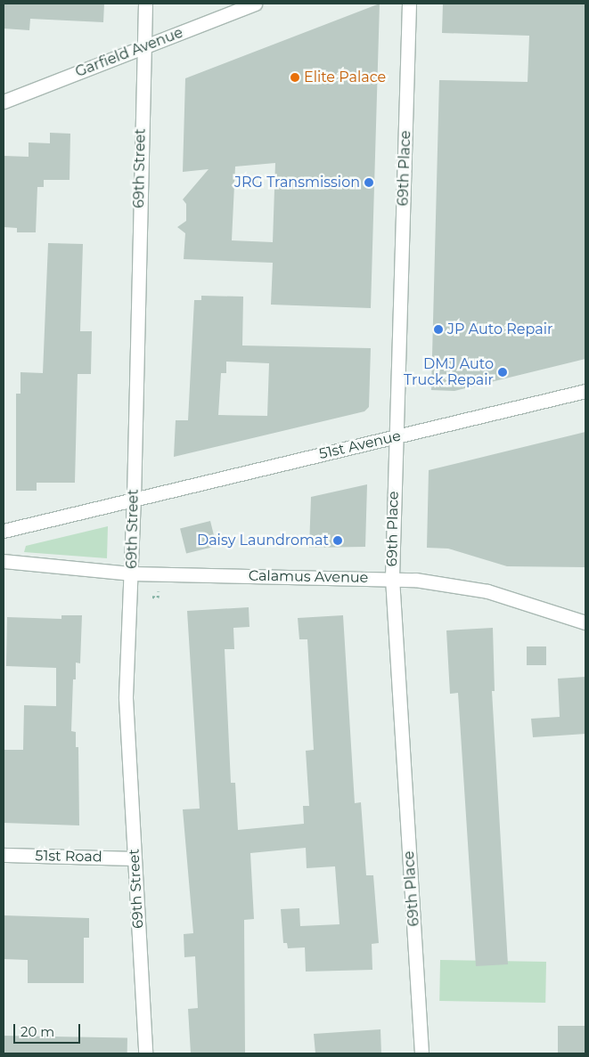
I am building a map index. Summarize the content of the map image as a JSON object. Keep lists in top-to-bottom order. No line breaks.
{"streets":{"street":["Garfield Avenue","69th Street","69th Place","51st Avenue","Calamus Avenue","51st Road"]},"crossings":[["Garfield Avenue","69th Street"],["69th Street","51st Avenue"],["69th Street","Calamus Avenue"],["69th Street","51st Road"],["69th Place","51st Avenue"],["69th Place","Calamus Avenue"]],"places":["Elite Palace","JRG Transmission","JP Auto Repair","DMJ Auto Truck Repair","Daisy Laundromat"],"scale_bar":"20 m"}
